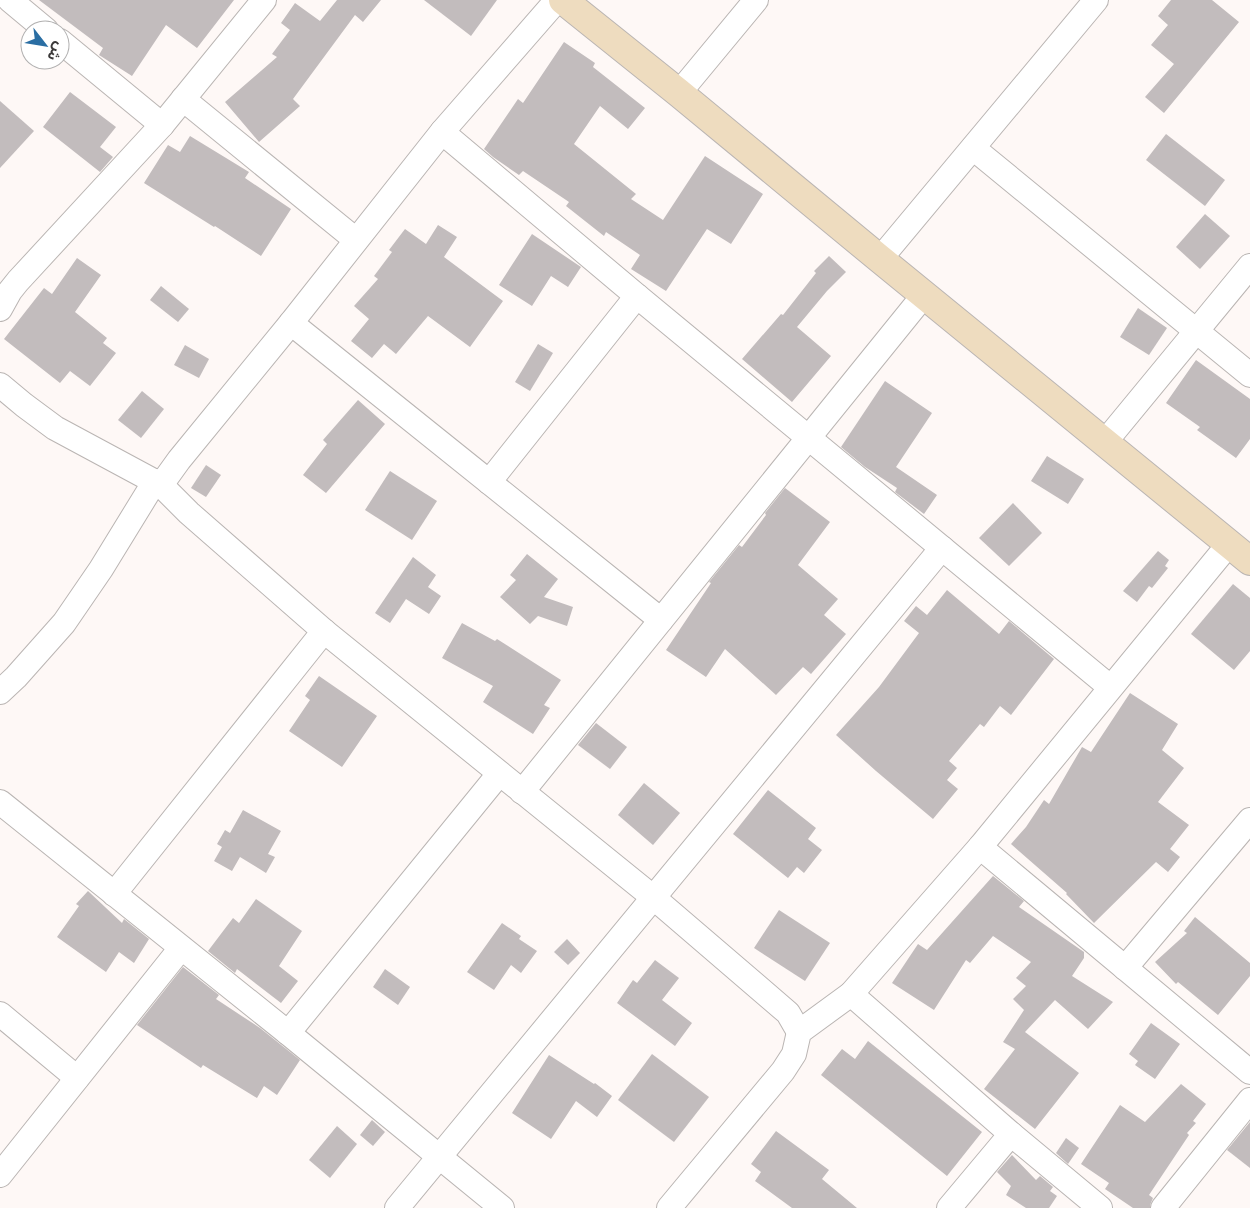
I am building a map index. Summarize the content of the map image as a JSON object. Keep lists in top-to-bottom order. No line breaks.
{"north":"bottom right"}
